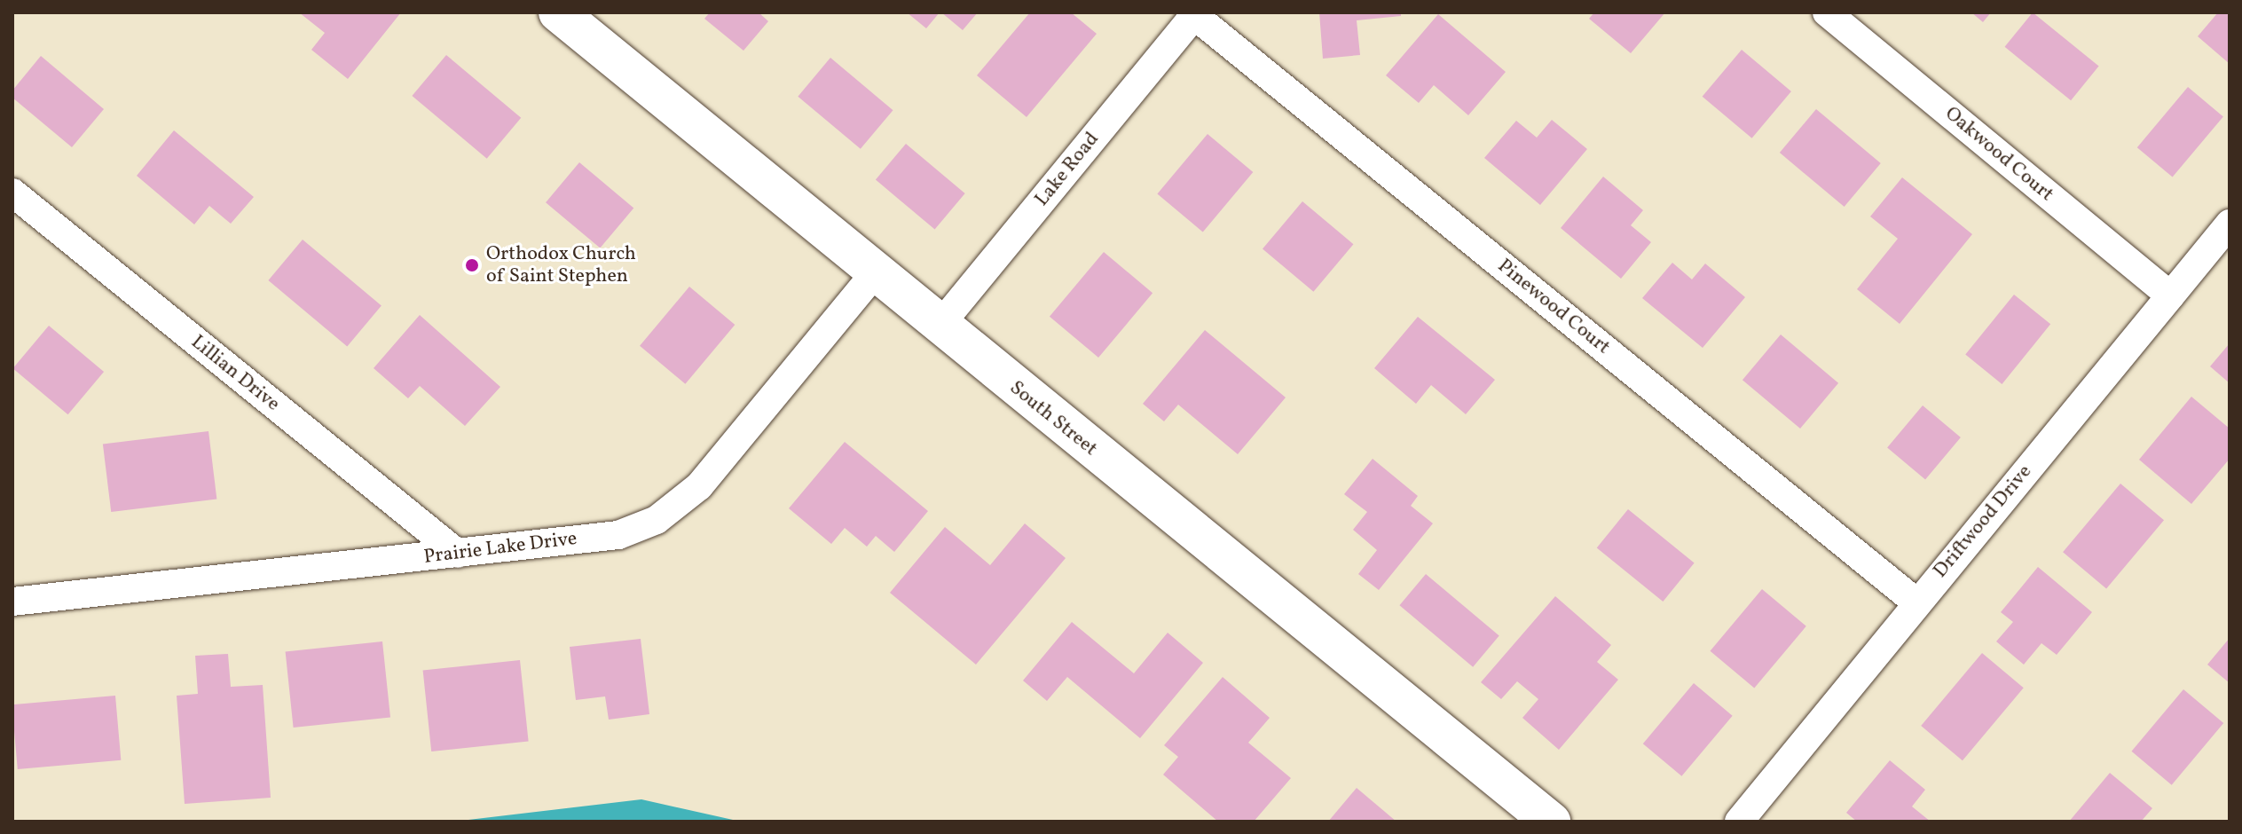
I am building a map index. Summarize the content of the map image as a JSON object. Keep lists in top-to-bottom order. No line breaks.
{"streets":{"street":["Oakwood Court","Lake Road","Pinewood Court","Lillian Drive","South Street","Driftwood Drive","Prairie Lake Drive"]},"crossings":[["Oakwood Court","Driftwood Drive"],["Lake Road","Pinewood Court"],["Lake Road","South Street"],["Pinewood Court","Driftwood Drive"],["Lillian Drive","Prairie Lake Drive"],["South Street","Prairie Lake Drive"]],"places":["Orthodox Church of Saint Stephen"]}
